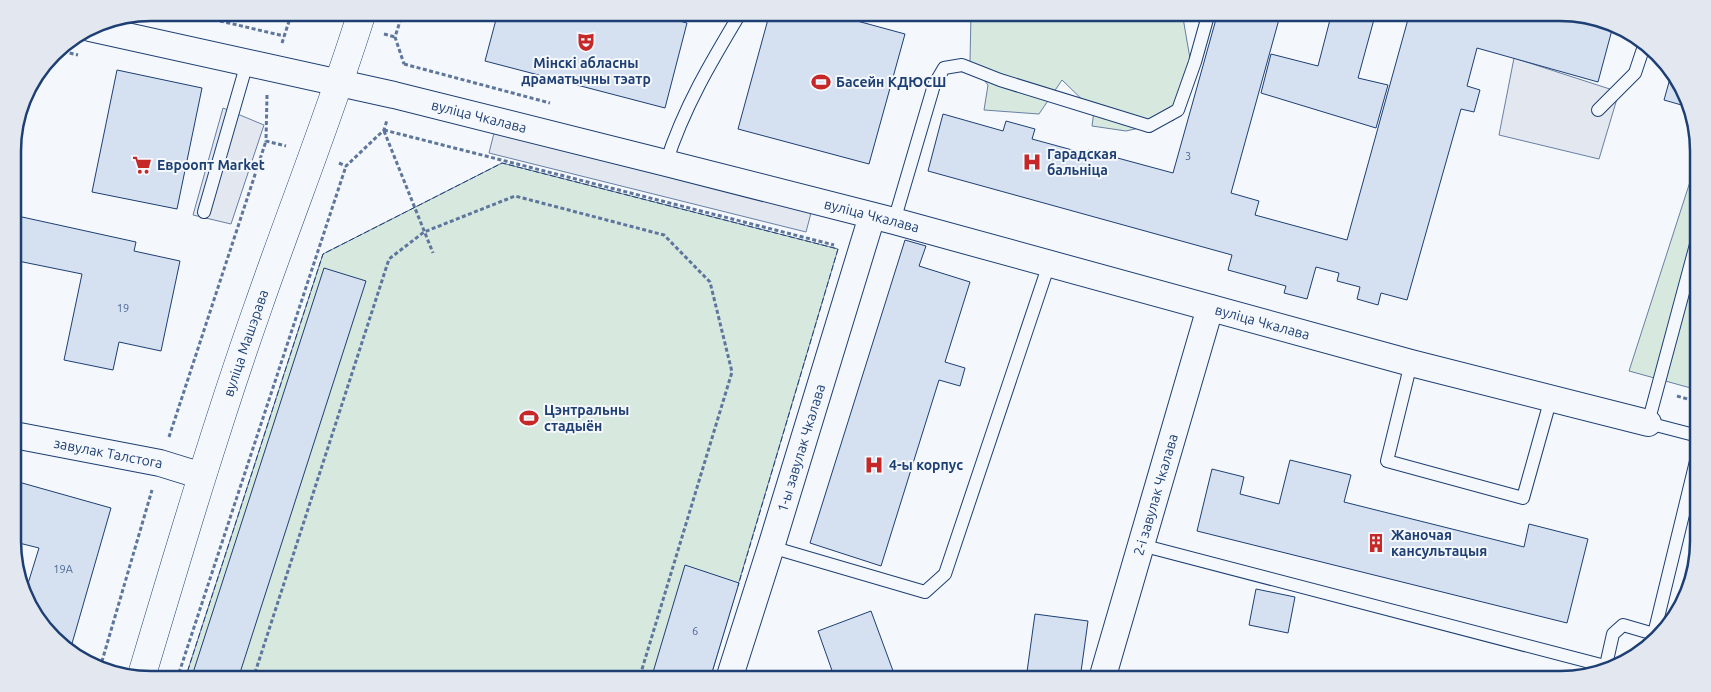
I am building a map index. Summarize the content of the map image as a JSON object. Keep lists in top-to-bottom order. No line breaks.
{"streets":{"main road":["вуліца Машэрава"],"street":["вуліца Чкалава","1-ы завулак Чкалава","завулак Талстога","2-і завулак Чкалава"]},"crossings":[["вуліца Чкалава","вуліца Машэрава"],["вуліца Чкалава","1-ы завулак Чкалава"],["вуліца Чкалава","2-і завулак Чкалава"],["вуліца Машэрава","завулак Талстога"]],"places":{"theatre":["Мінскі абласны драматычны тэатр"],"sports":["Басейн КДЮСШ","Цэнтральны стадыён"],"hospital":["Гарадская бальніца","4-ы корпус"],"supermarket":["Евроопт Market"],"building":["Жаночая кансультацыя"]},"house_numbers":["3","19","19А","6"]}
